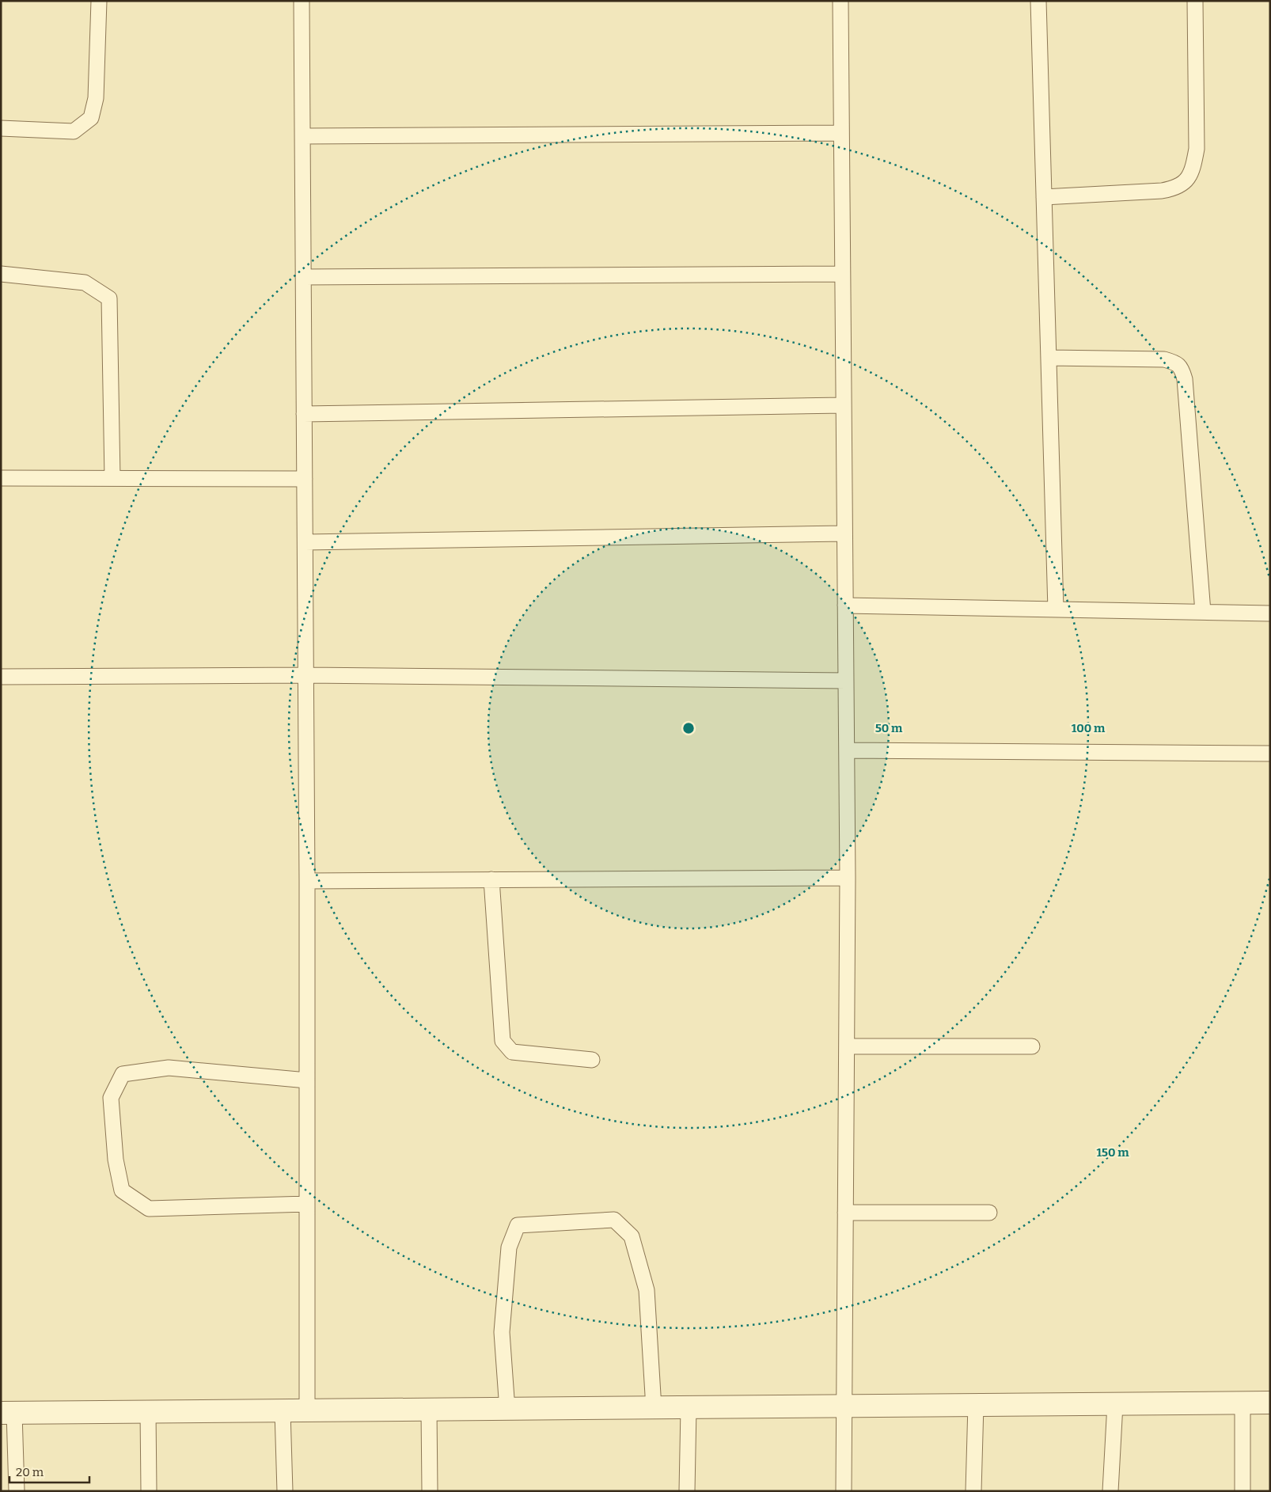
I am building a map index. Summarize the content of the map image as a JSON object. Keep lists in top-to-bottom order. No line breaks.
{"scale_bar":"20 m","rings":["50 m","100 m","150 m"]}
